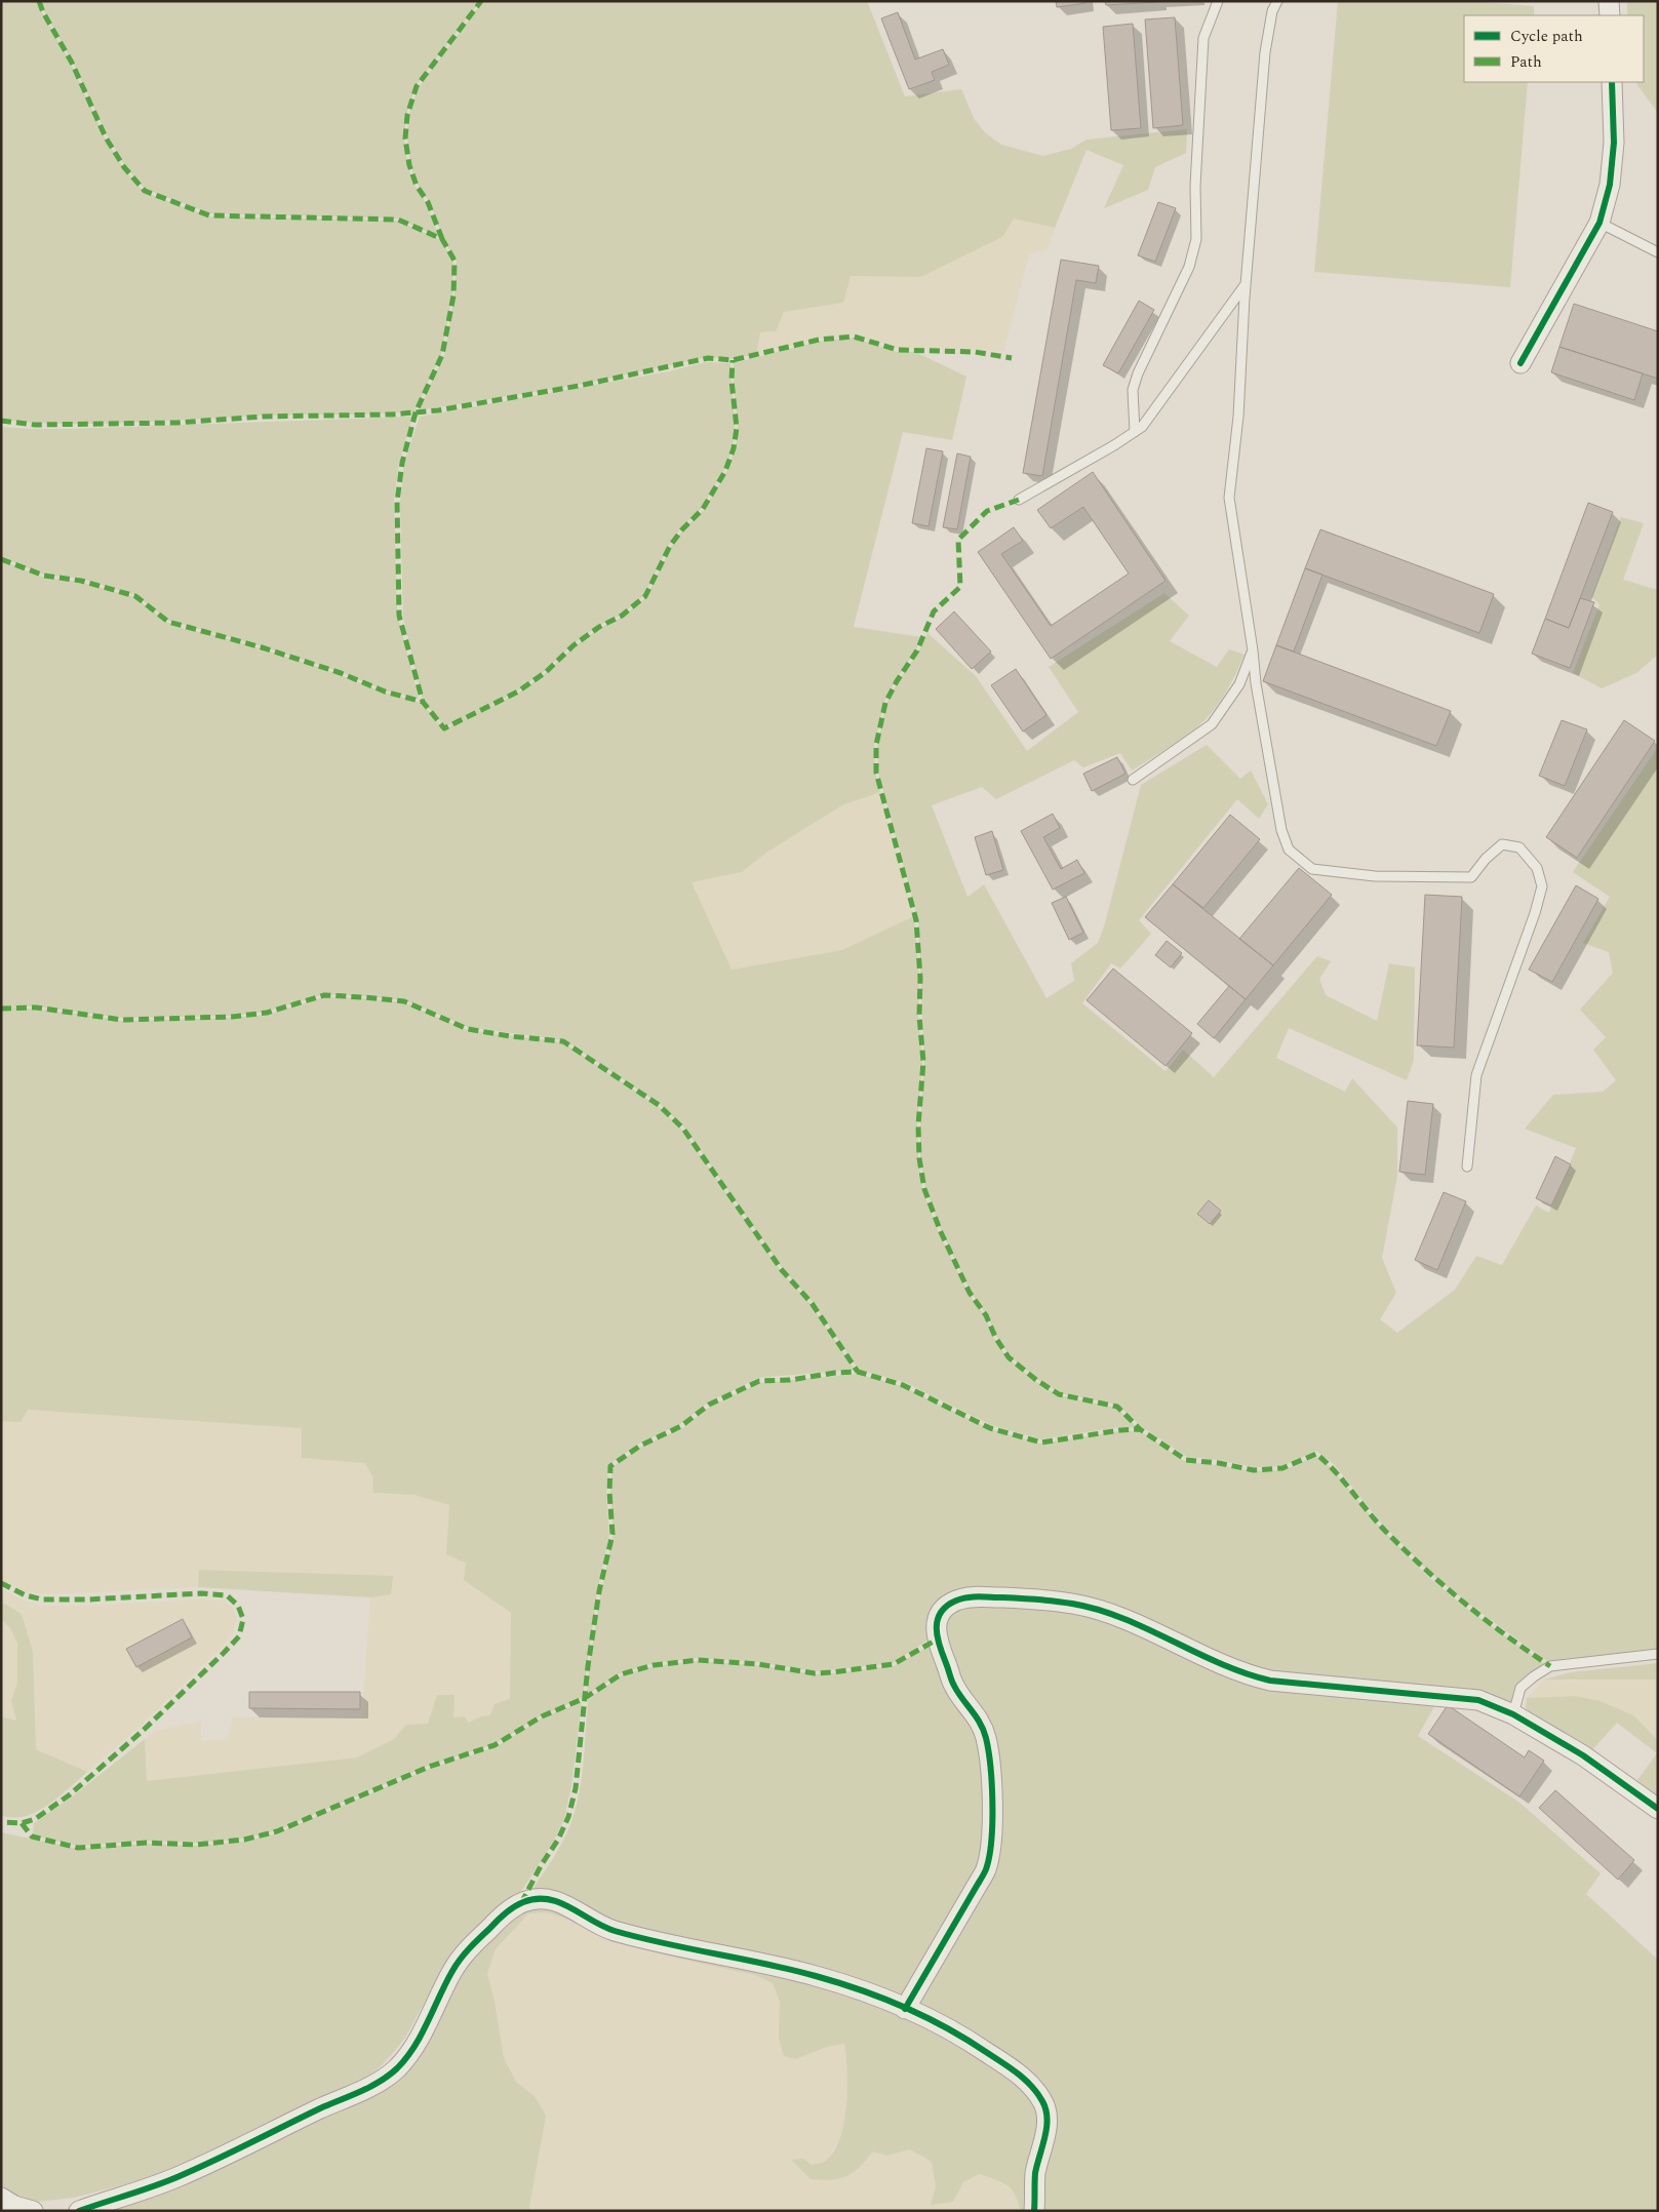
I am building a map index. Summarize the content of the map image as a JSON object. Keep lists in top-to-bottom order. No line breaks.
{"legend":["Cycle path","Path"]}
